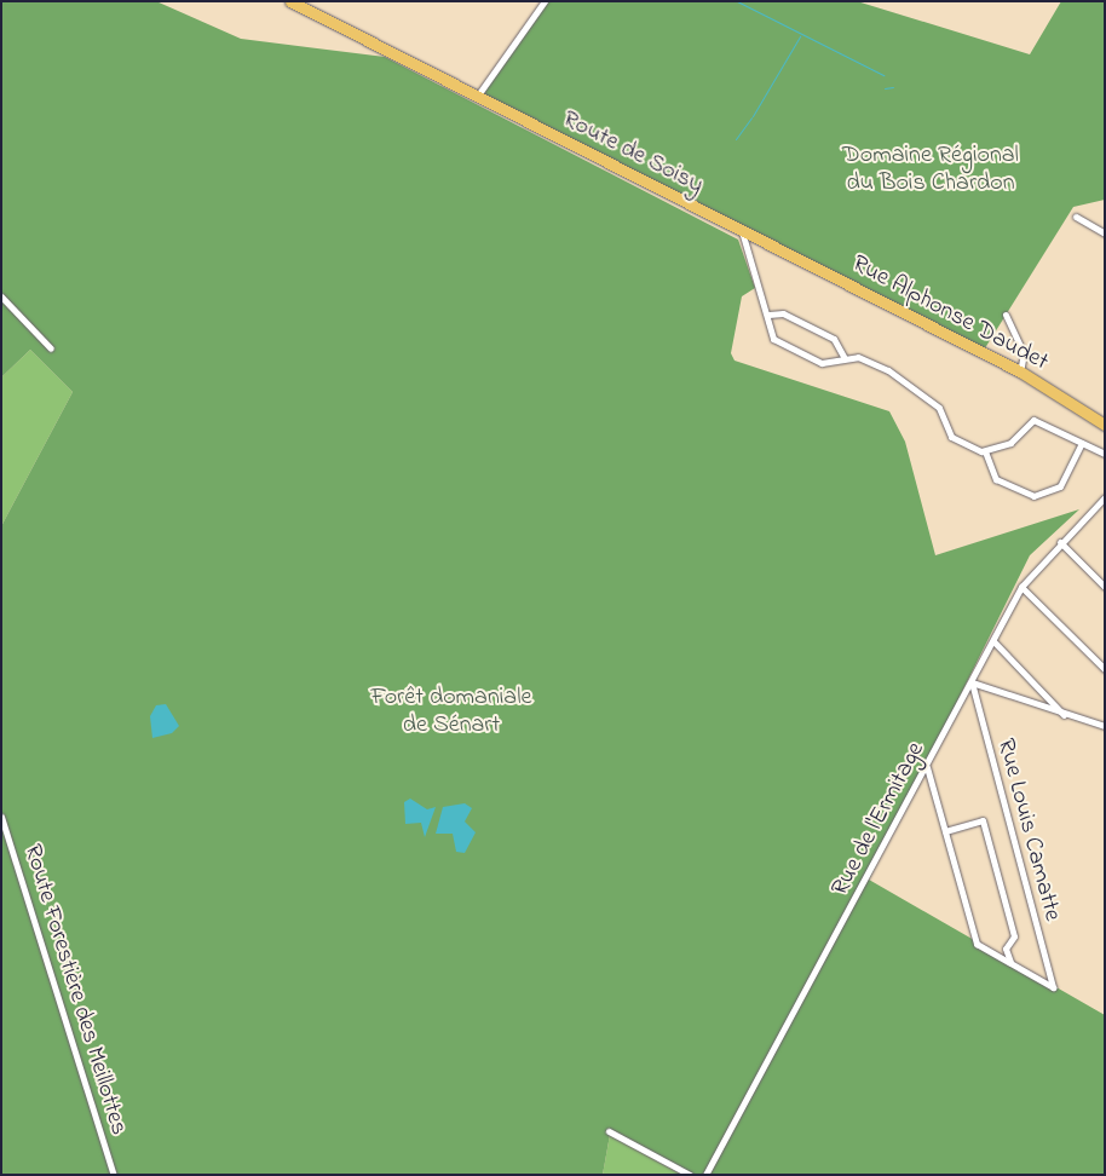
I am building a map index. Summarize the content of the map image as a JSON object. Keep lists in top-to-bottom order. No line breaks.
{"streets":{"main road":["Route de Soisy","Rue Alphonse Daudet"],"street":["Rue de l'Ermitage","Rue Louis Camatte","Route Forestière des Meillottes"]},"crossings":[["Route de Soisy","Rue Alphonse Daudet"],["Rue de l'Ermitage","Rue Louis Camatte"]],"parks":["Domaine Régional du Bois Chardon","Forêt domaniale de Sénart"]}
